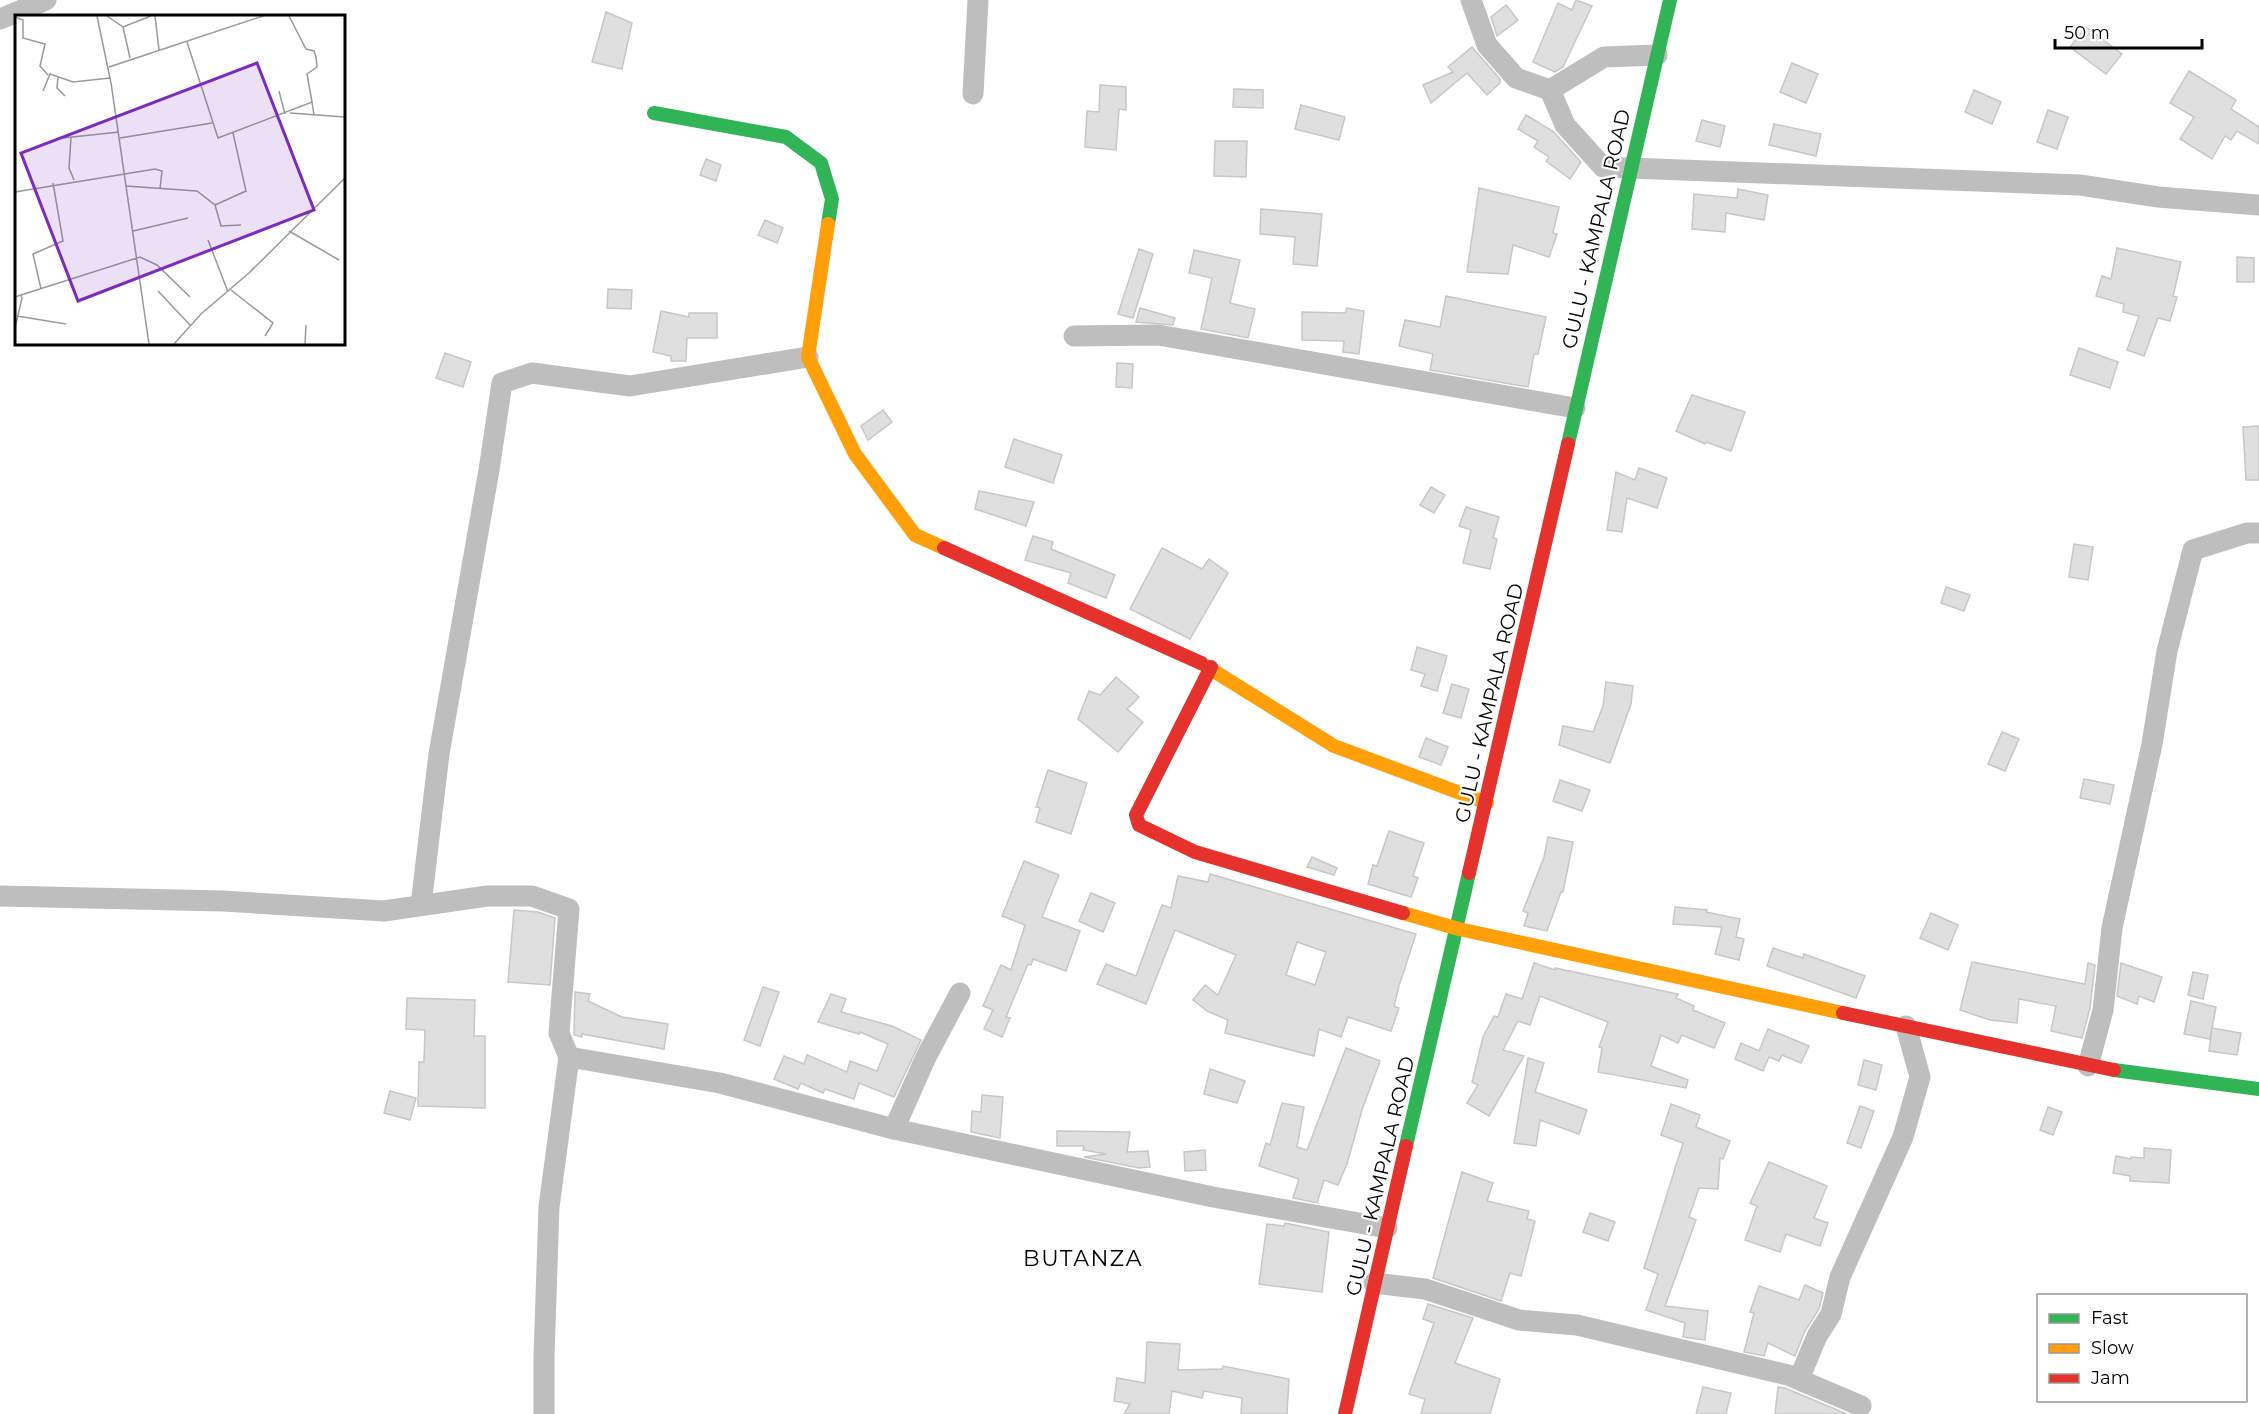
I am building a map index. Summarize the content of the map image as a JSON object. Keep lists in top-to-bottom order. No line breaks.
{"streets":{"street":["GULU - KAMPALA ROAD"]},"districts":["BUTANZA"],"legend":["Fast","Slow","Jam"],"scale_bar":"50 m"}
